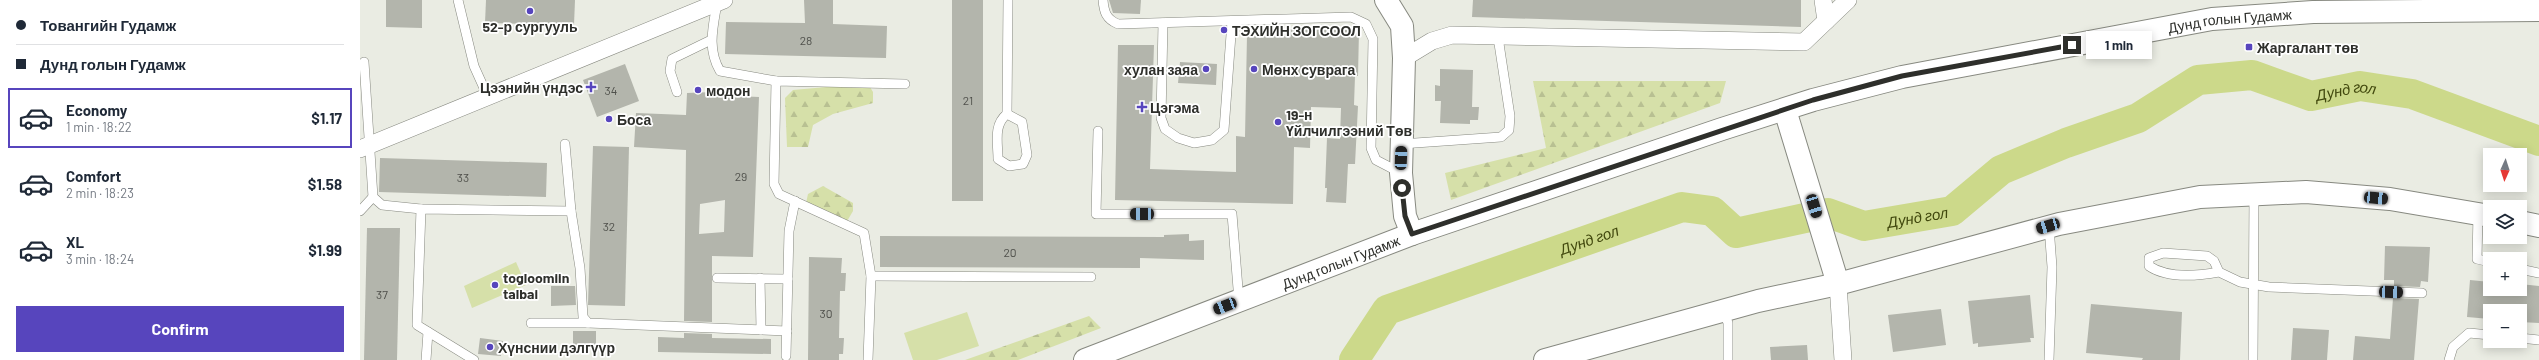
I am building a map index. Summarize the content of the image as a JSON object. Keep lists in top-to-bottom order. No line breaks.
{"streets":{"main road":["Дунд голын Гудамж"]},"water":["Дунд гол"],"places":{"other":["52-р сургууль","ТЭХИЙН ЗОГСООЛ","хулан заяа","Мөнх суврага","модон","Боса","19-н Үйлчилгээний Төв","togloomiin talbai","Хүнснии дэлгүүр"],"transit":["Жаргалант төв"],"health":["Цээнийн үндэс","Цэгэма"]},"house_numbers":["28","34","21","29","33","32","20","37","30"],"north":"bottom","page":{"banner":["Товангийн Гудамж","Дунд голын Гудамж"],"bubble":"1 min","list":[{"name":"Economy","note":"1 min · 18:22","value":"$1.17"},{"name":"Comfort","note":"2 min · 18:23","value":"$1.58"},{"name":"XL","note":"3 min · 18:24","value":"$1.99"}],"map_buttons":["+","−"],"buttons":"Confirm"}}
